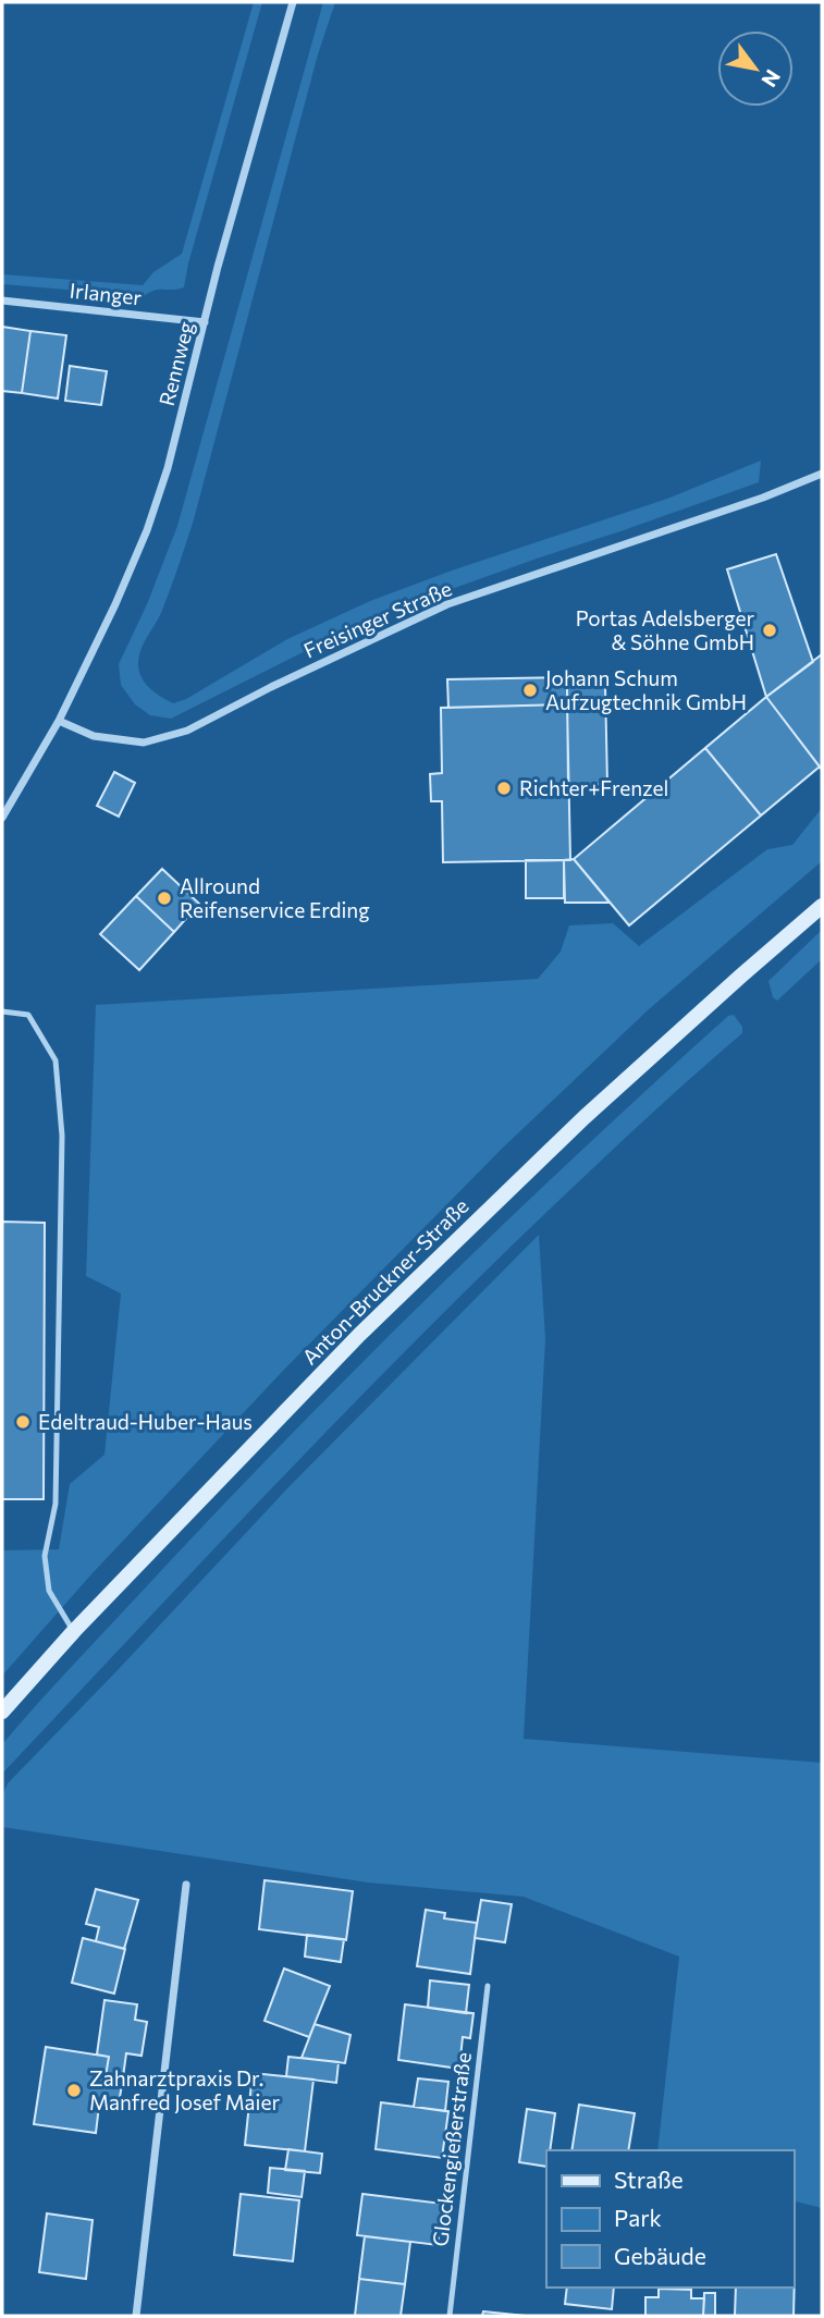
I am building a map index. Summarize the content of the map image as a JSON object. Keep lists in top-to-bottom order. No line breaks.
{"streets":{"main road":["Anton-Bruckner-Straße"],"street":["Irlanger","Rennweg","Freisinger Straße"],"lane":["Glockengießerstraße"]},"crossings":[["Irlanger","Rennweg"],["Rennweg","Freisinger Straße"]],"places":["Portas Adelsberger & Söhne GmbH","Johann Schum Aufzugtechnik GmbH","Richter+Frenzel","Allround Reifenservice Erding","Edeltraud-Huber-Haus","Zahnarztpraxis Dr. Manfred Josef Maier"],"legend":["Straße","Park","Gebäude"],"north":"bottom right"}
